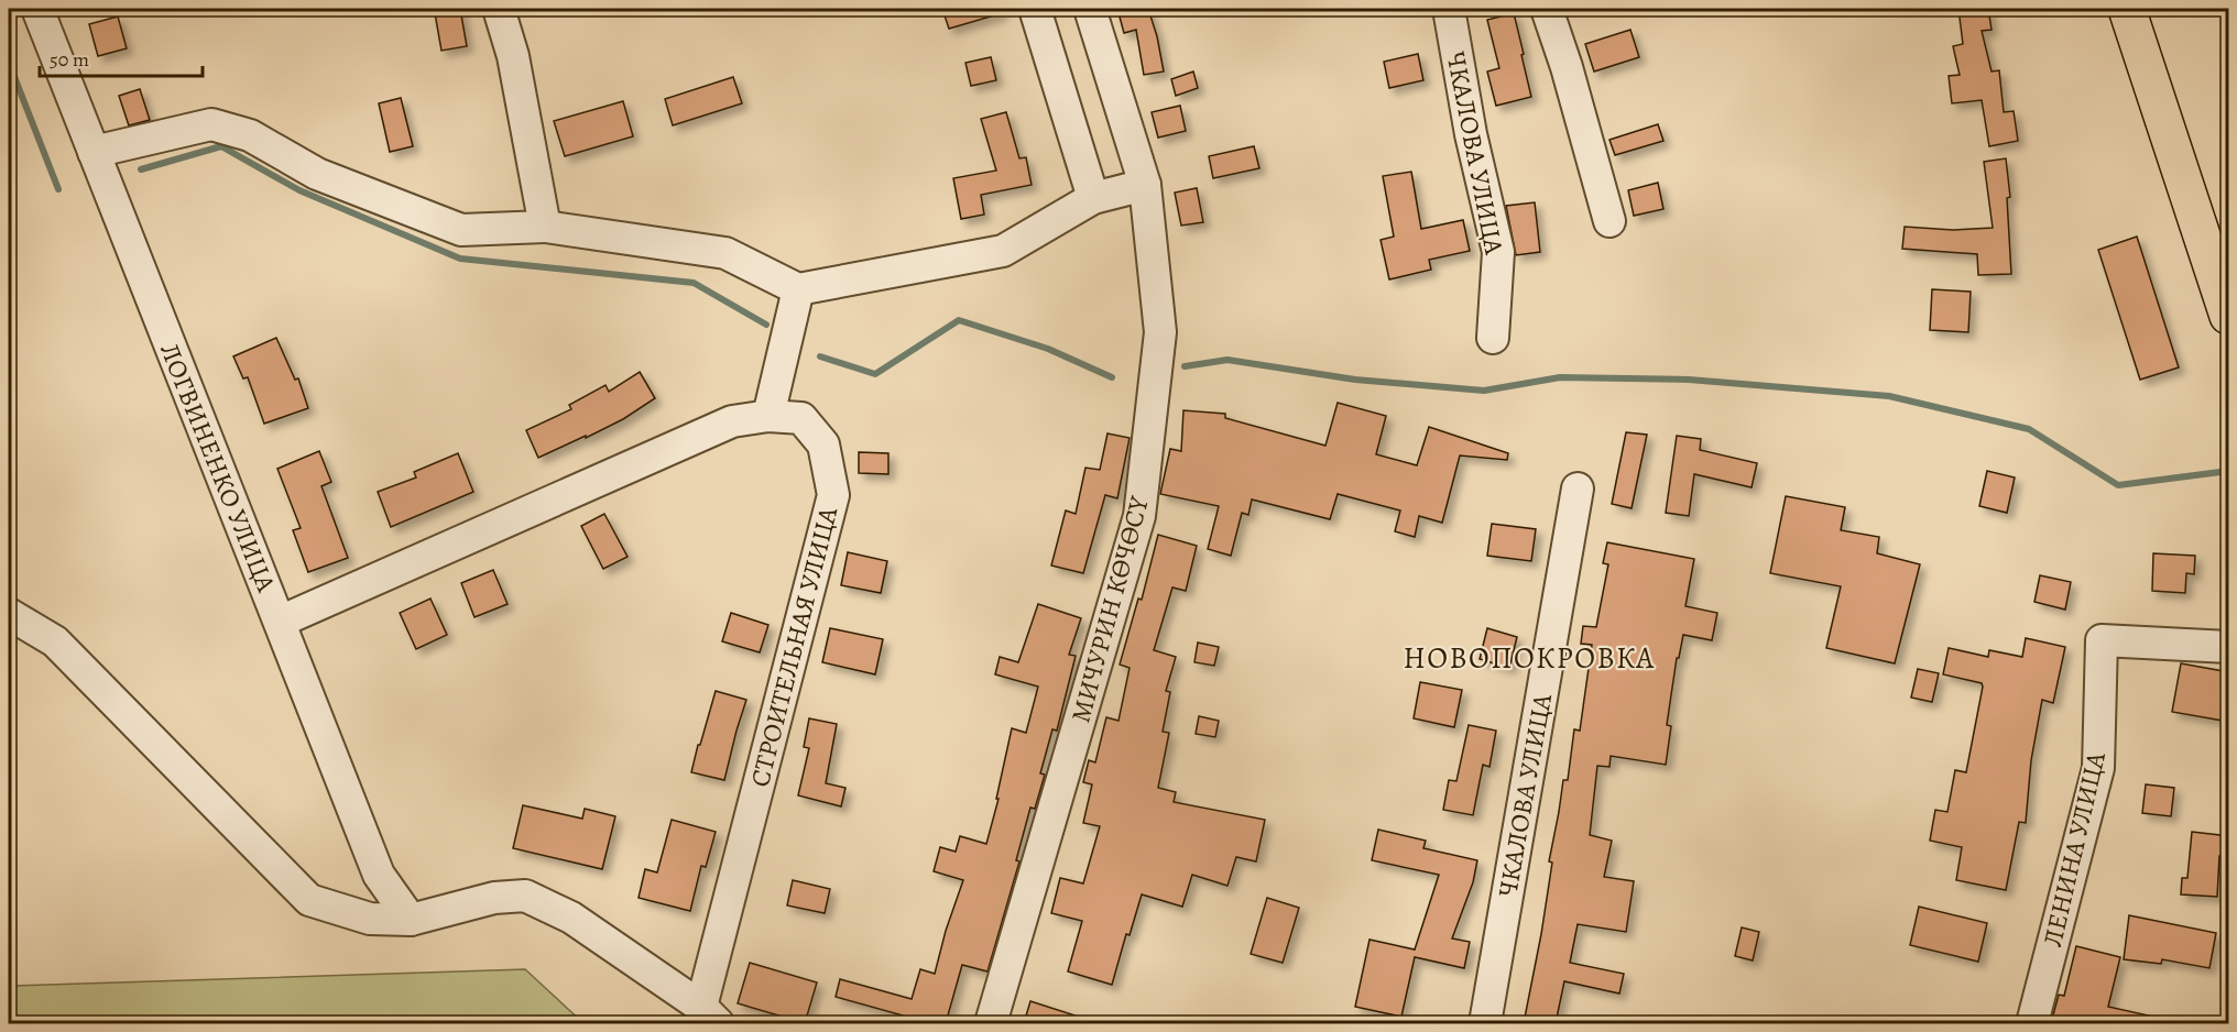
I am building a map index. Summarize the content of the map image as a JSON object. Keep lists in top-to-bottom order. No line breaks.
{"streets":{"street":["ЧКАЛОВА УЛИЦА","ЛОГВИНЕНКО УЛИЦА","МИЧУРИН КӨЧӨСҮ","СТРОИТЕЛЬНАЯ УЛИЦА","ЛЕНИНА УЛИЦА"]},"crossings":[["ЛОГВИНЕНКО УЛИЦА","СТРОИТЕЛЬНАЯ УЛИЦА"]],"districts":["НОВОПОКРОВКА"],"scale_bar":"50 m"}
